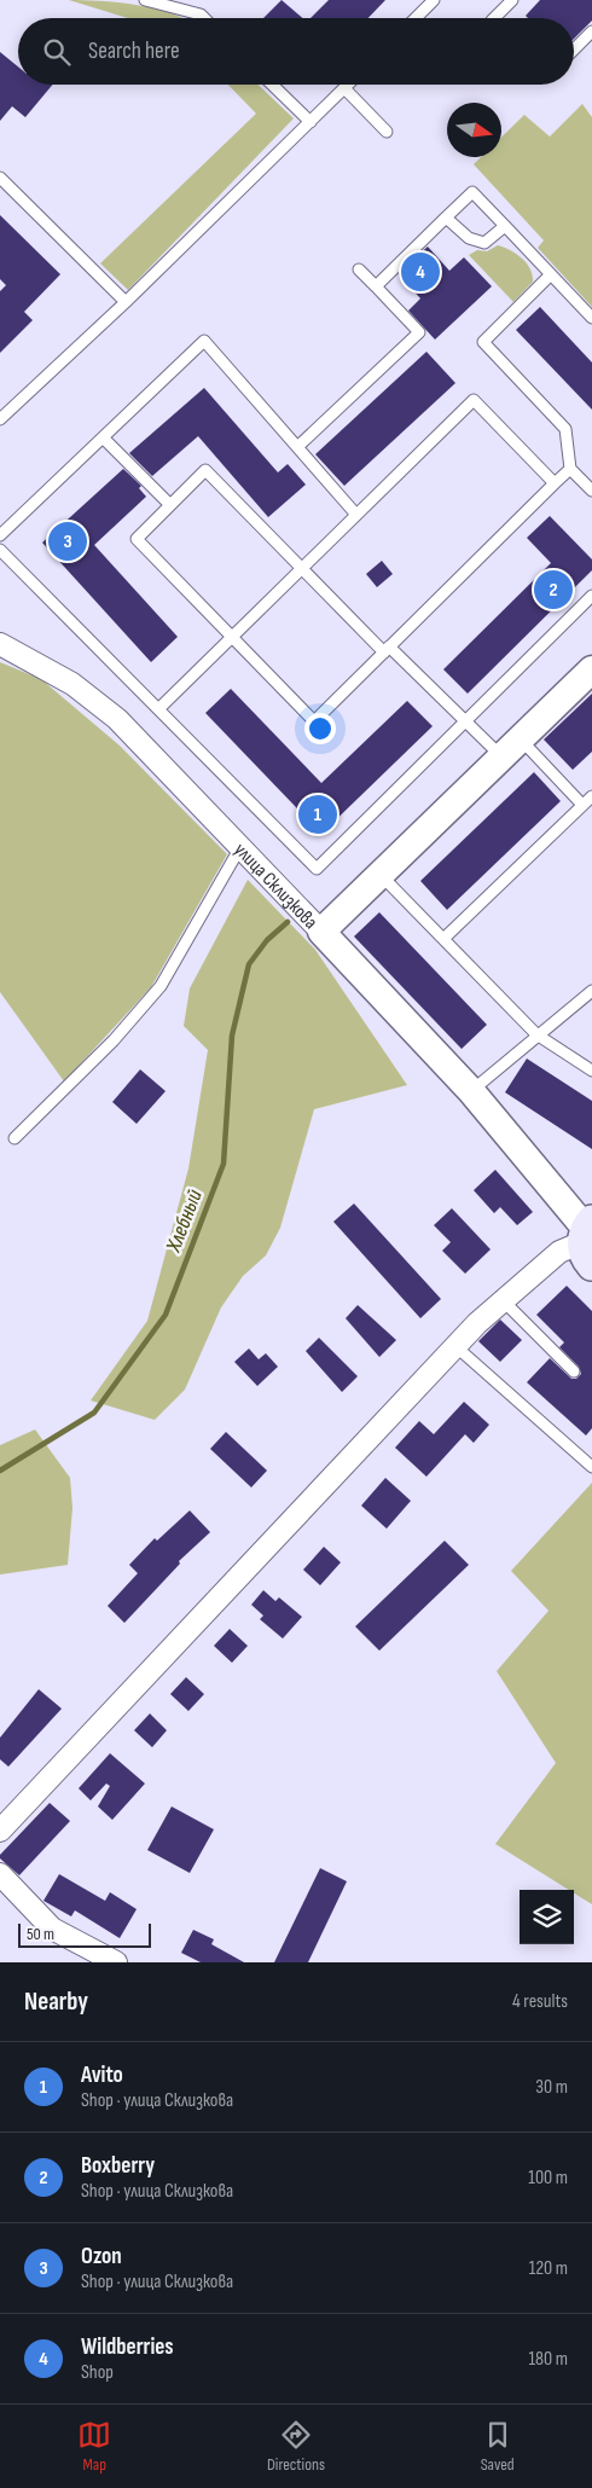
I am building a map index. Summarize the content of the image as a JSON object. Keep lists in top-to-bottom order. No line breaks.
{"streets":{"street":["улица Склизкова"]},"water":["Хлебный"],"scale_bar":"50 m","north":"right","page":{"search":"Search here","pins":["4","3","2","1"],"scale":"50 m","heading":["Nearby","4 results"],"list":[{"mark":"1","name":"Avito","note":"Shop · улица Склизкова","value":"30 m"},{"mark":"2","name":"Boxberry","note":"Shop · улица Склизкова","value":"100 m"},{"mark":"3","name":"Ozon","note":"Shop · улица Склизкова","value":"120 m"},{"mark":"4","name":"Wildberries","note":"Shop","value":"180 m"}],"nav":["Map","Directions","Saved"]}}
